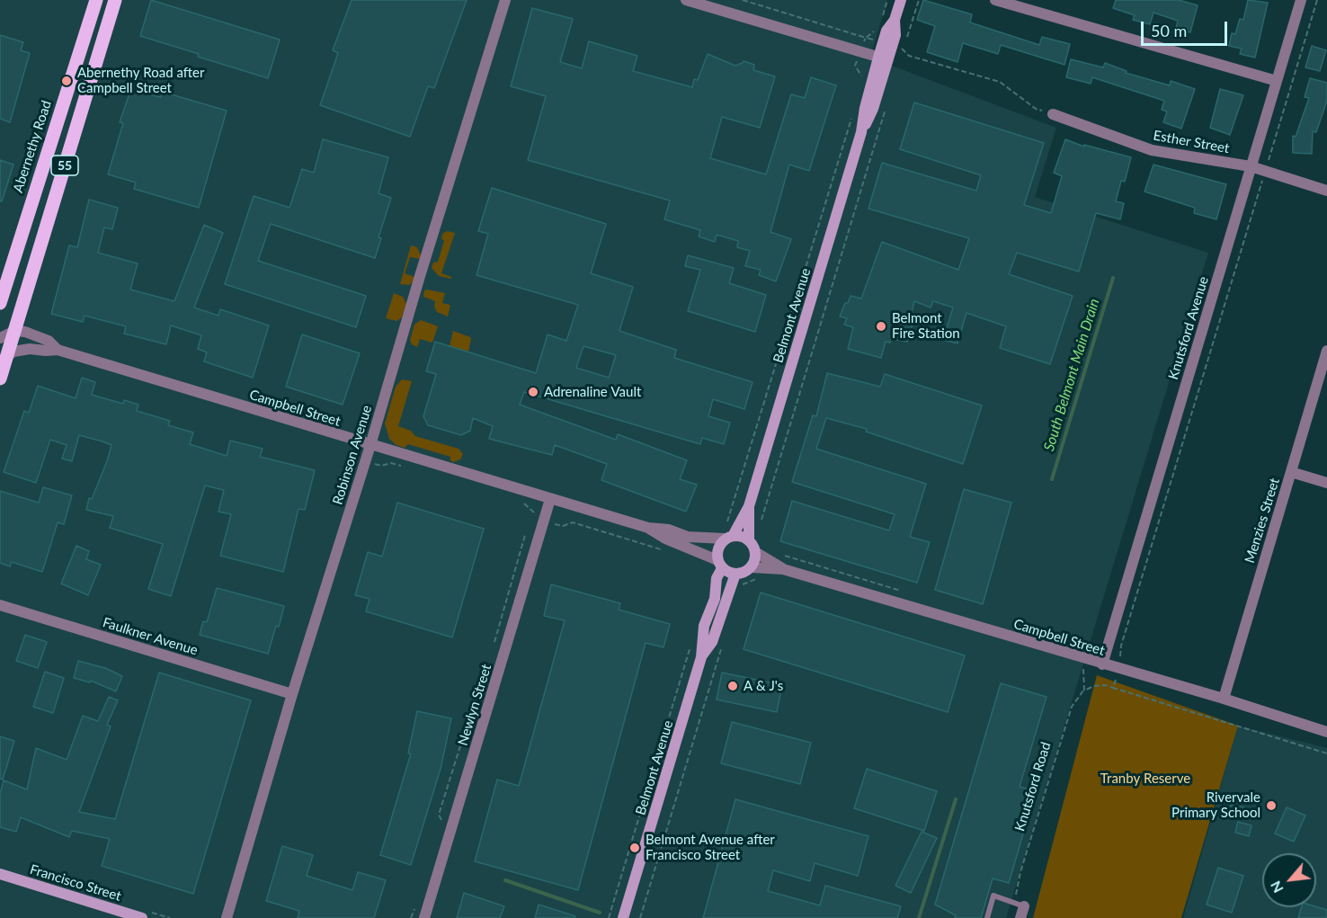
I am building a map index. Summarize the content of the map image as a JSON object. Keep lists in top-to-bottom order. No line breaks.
{"streets":{"main road":["Abernethy Road","55","Belmont Avenue","Francisco Street"],"street":["Esther Street","Knutsford Avenue","Campbell Street","Robinson Avenue","Menzies Street","Faulkner Avenue","Newlyn Street"],"path":["Knutsford Road"]},"crossings":[["Esther Street","Knutsford Avenue"],["55","Campbell Street"],["Belmont Avenue","Campbell Street"],["Knutsford Avenue","Campbell Street"],["Campbell Street","Robinson Avenue"],["Campbell Street","Menzies Street"],["Campbell Street","Newlyn Street"],["Robinson Avenue","Faulkner Avenue"]],"water":["South Belmont Main Drain"],"parks":["Tranby Reserve"],"places":["Abernethy Road after Campbell Street","Belmont Fire Station","Adrenaline Vault","A & J's","Rivervale Primary School","Belmont Avenue after Francisco Street"],"scale_bar":"50 m","north":"bottom left"}
